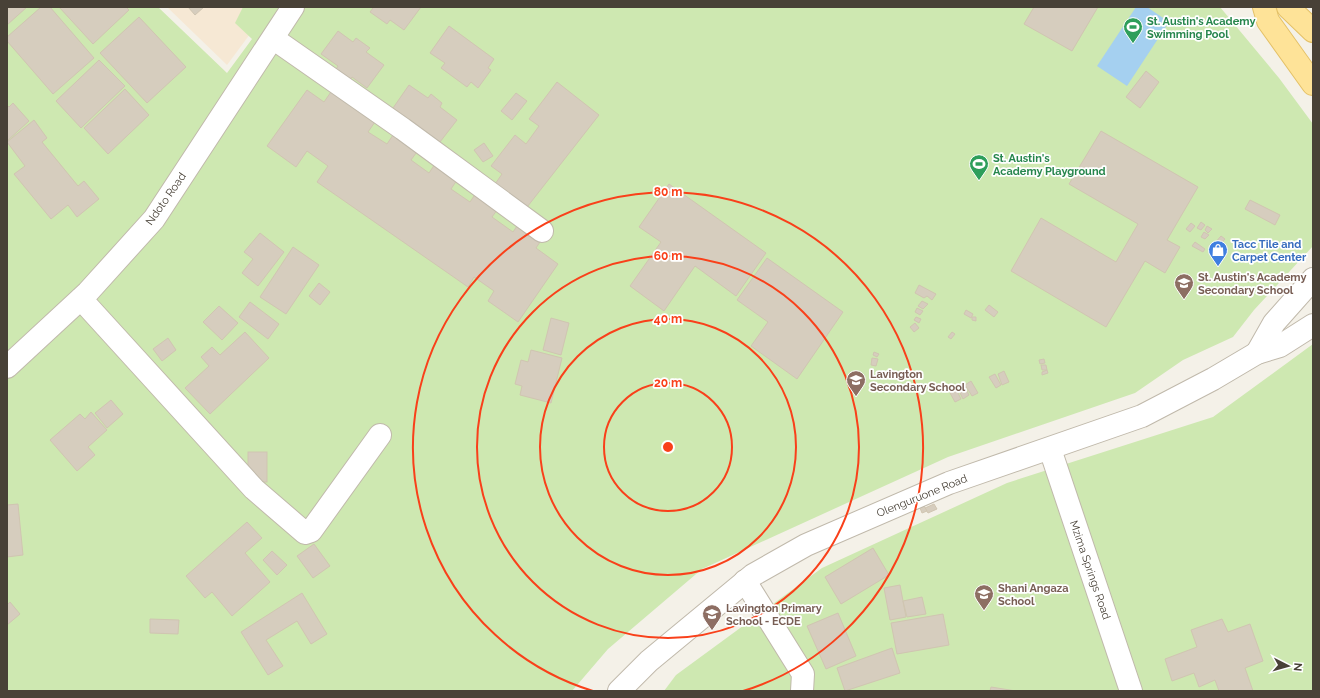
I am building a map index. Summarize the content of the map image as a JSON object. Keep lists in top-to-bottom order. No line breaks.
{"streets":{"street":["Ndoto Road","Olenguruone Road","Mzima Springs Road"]},"crossings":[["Olenguruone Road","Mzima Springs Road"]],"places":{"sports":["St. Austin's Academy Swimming Pool","St. Austin's Academy Playground"],"shop":["Tacc Tile and Carpet Center"],"school or university":["St. Austin's Academy Secondary School","Lavington Secondary School","Shani Angaza School","Lavington Primary School - ECDE"]},"north":"right","rings":["80 m","60 m","40 m","20 m"]}
